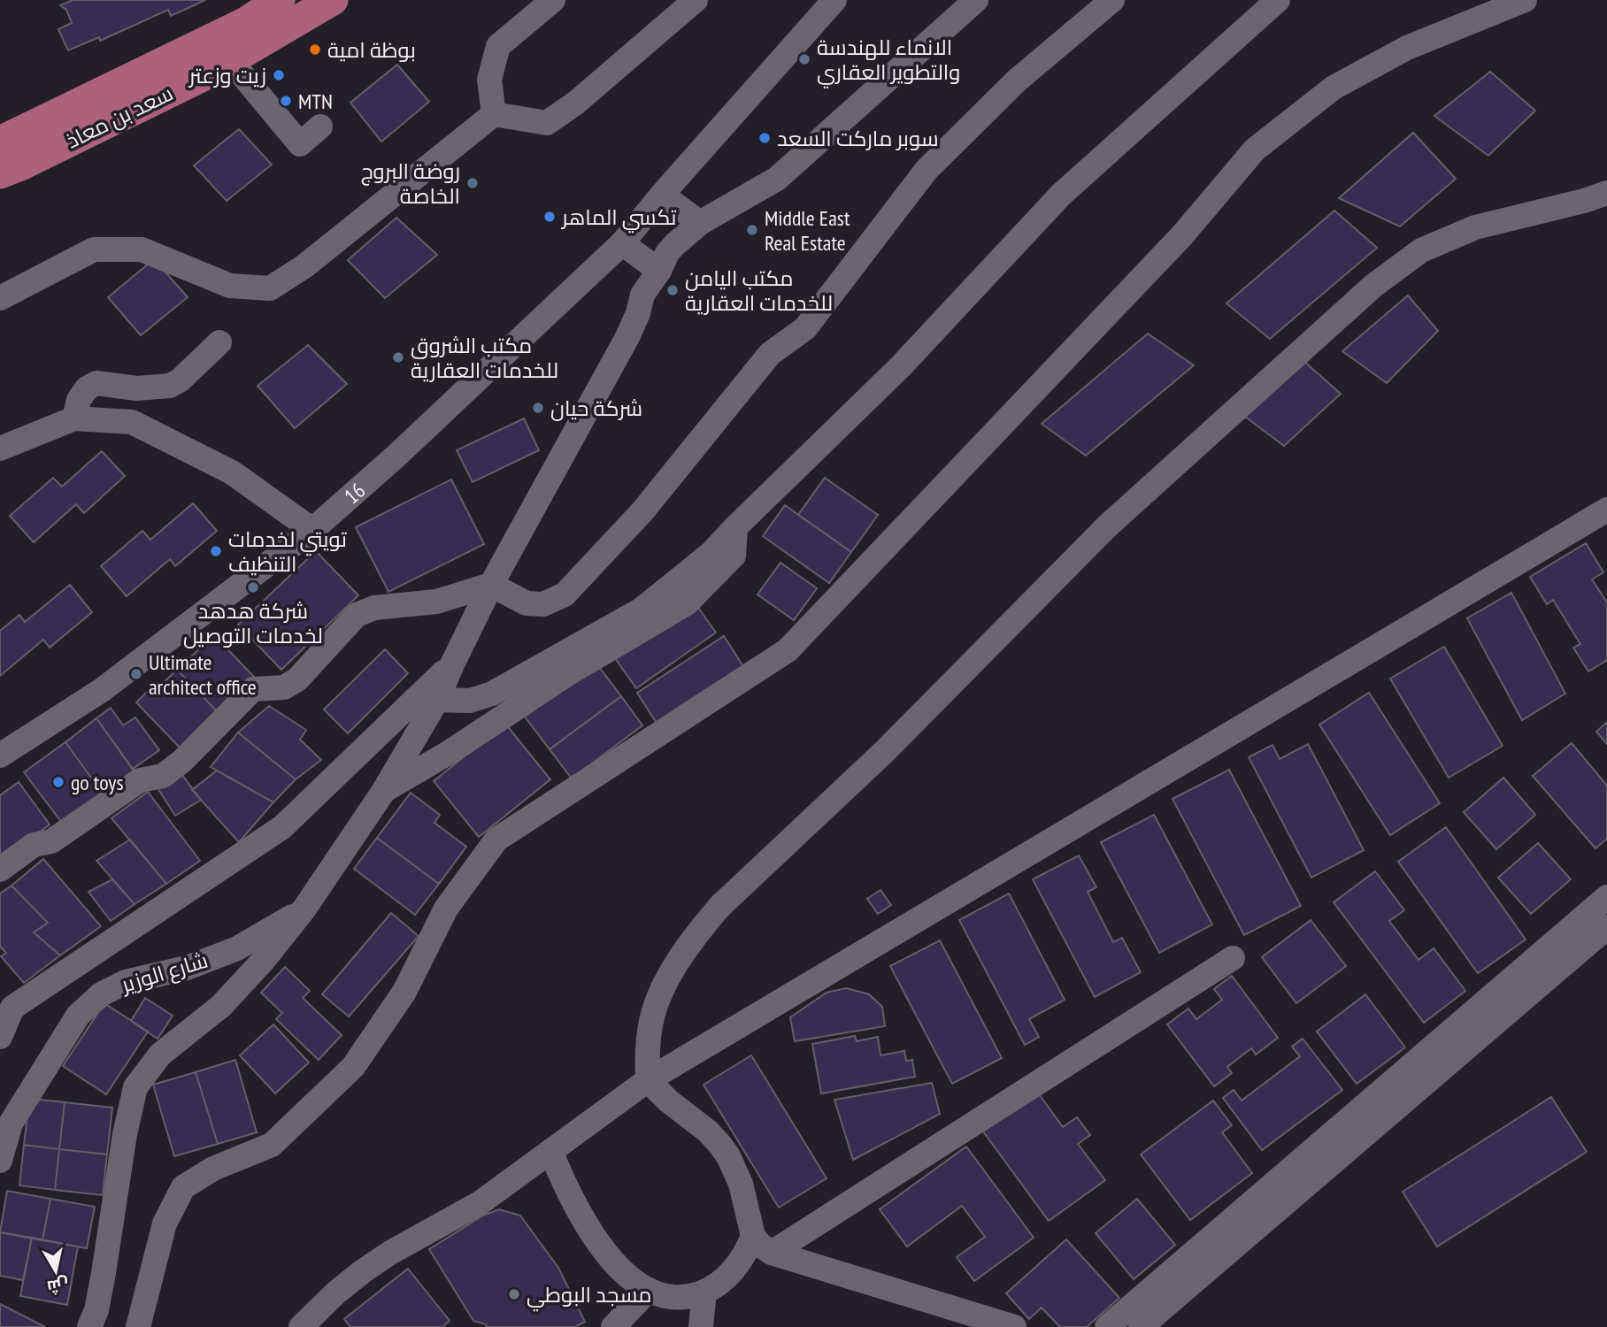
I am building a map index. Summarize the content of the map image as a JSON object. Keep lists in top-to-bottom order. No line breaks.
{"streets":{"main road":["سعد بن معاذ"],"street":["16","شارع الوزير"]},"places":["بوظة امية","الانماء للهندسة والتطوير العقاري","زيت وزعتر","MTN","سوبر ماركت السعد","روضة البروج الخاصة","تكسي الماهر","Middle East Real Estate","مكتب اليامن للخدمات العقارية","مكتب الشروق للخدمات العقارية","شركة حيان","تويتي لخدمات التنظيف","شركة هدهد لخدمات التوصيل","Ultimate architect office","go toys","مسجد البوطي"],"north":"bottom"}
